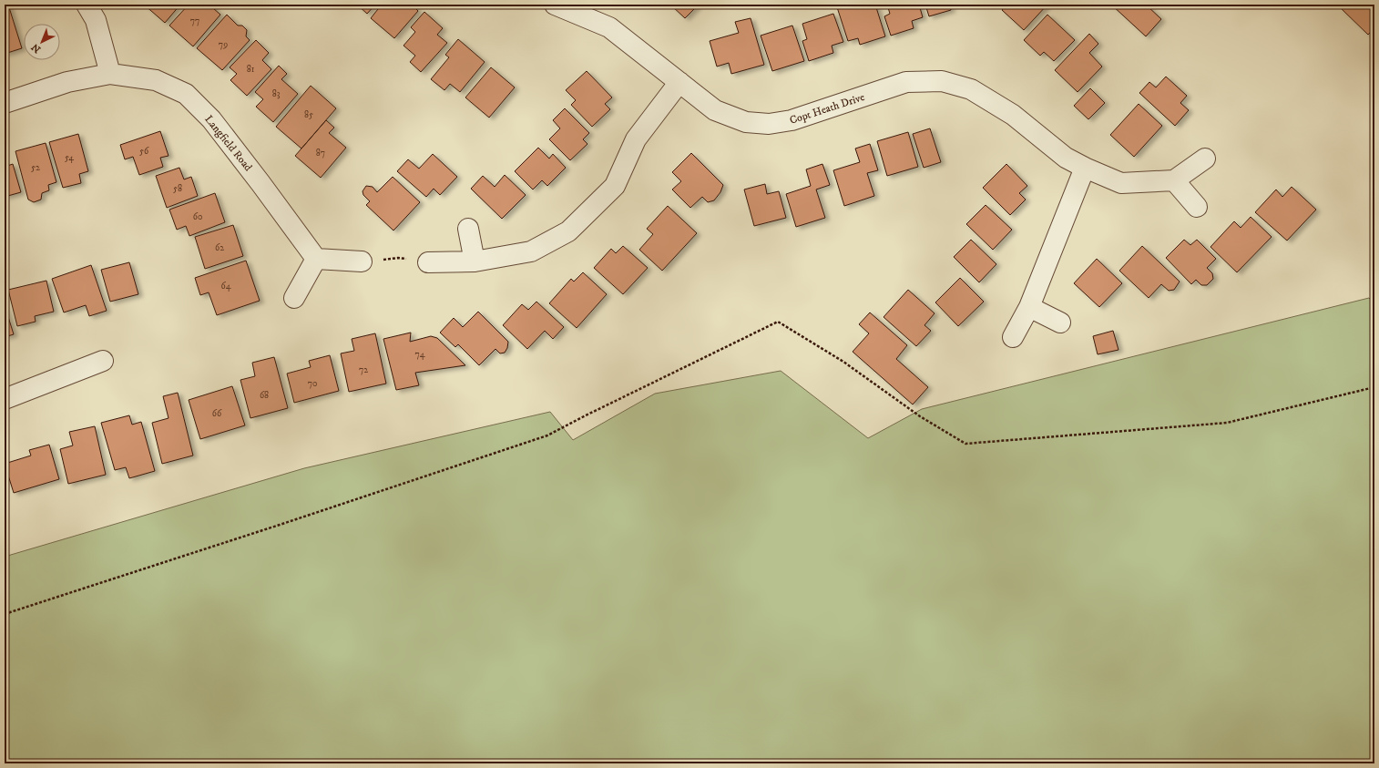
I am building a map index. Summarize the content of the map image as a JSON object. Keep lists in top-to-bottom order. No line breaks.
{"streets":{"street":["Copt Heath Drive","Langfield Road"]},"house_numbers":["77","79","81","83","85","56","87","54","52","58","60","62","64","74","72","70","68","66"],"north":"bottom left"}
